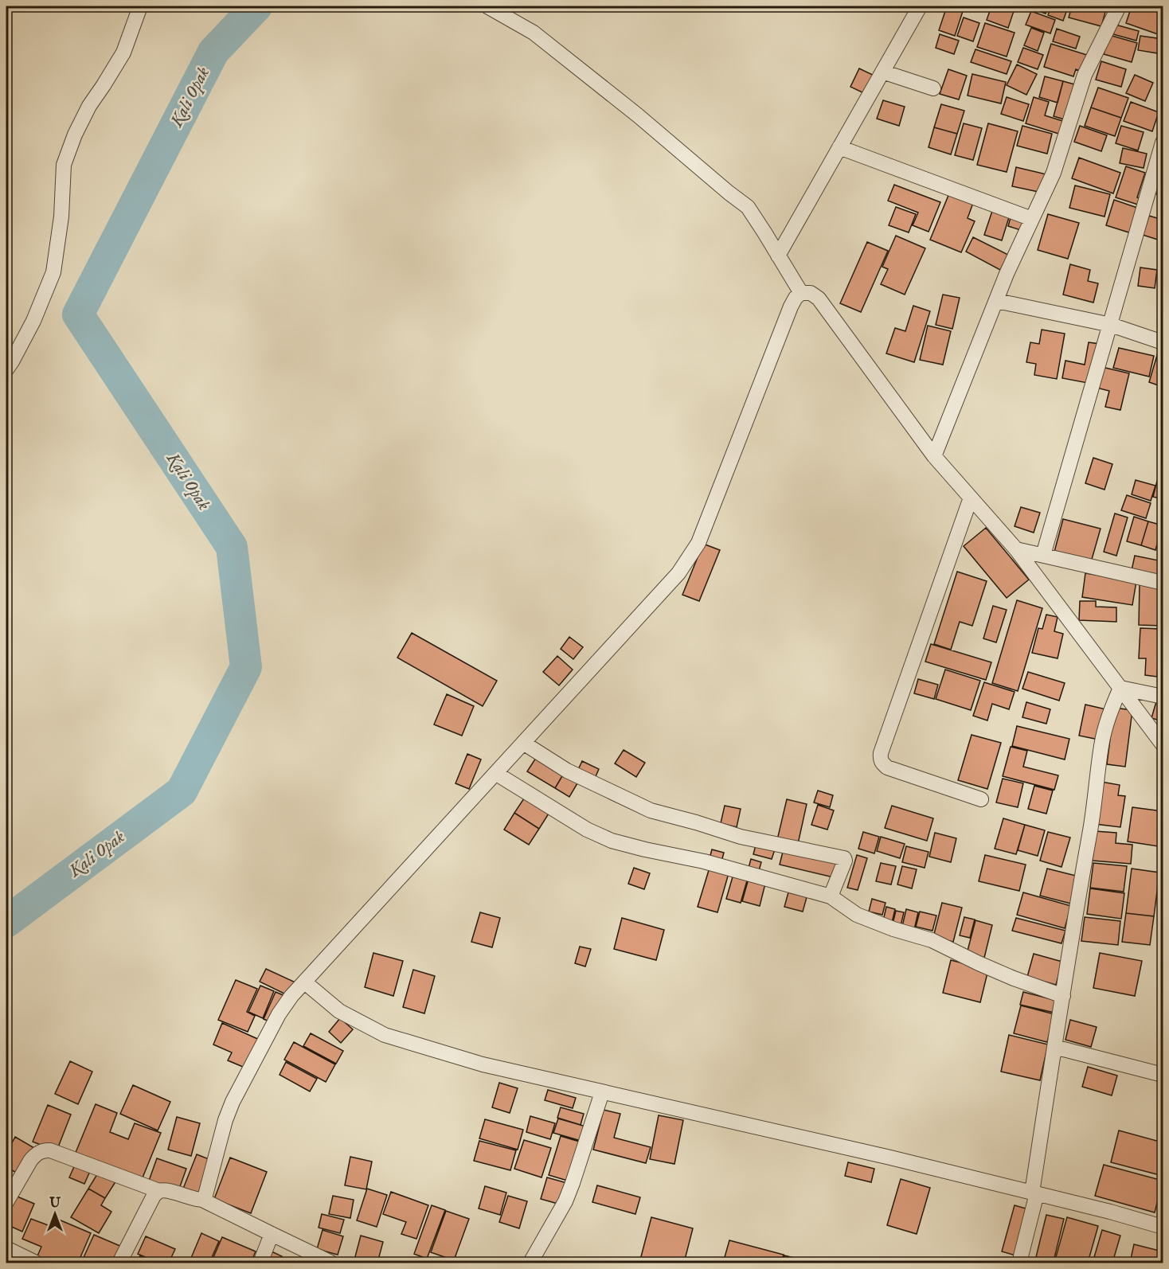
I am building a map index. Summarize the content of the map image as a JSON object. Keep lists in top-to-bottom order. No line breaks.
{"water":["Kali Opak"],"north":"top"}
